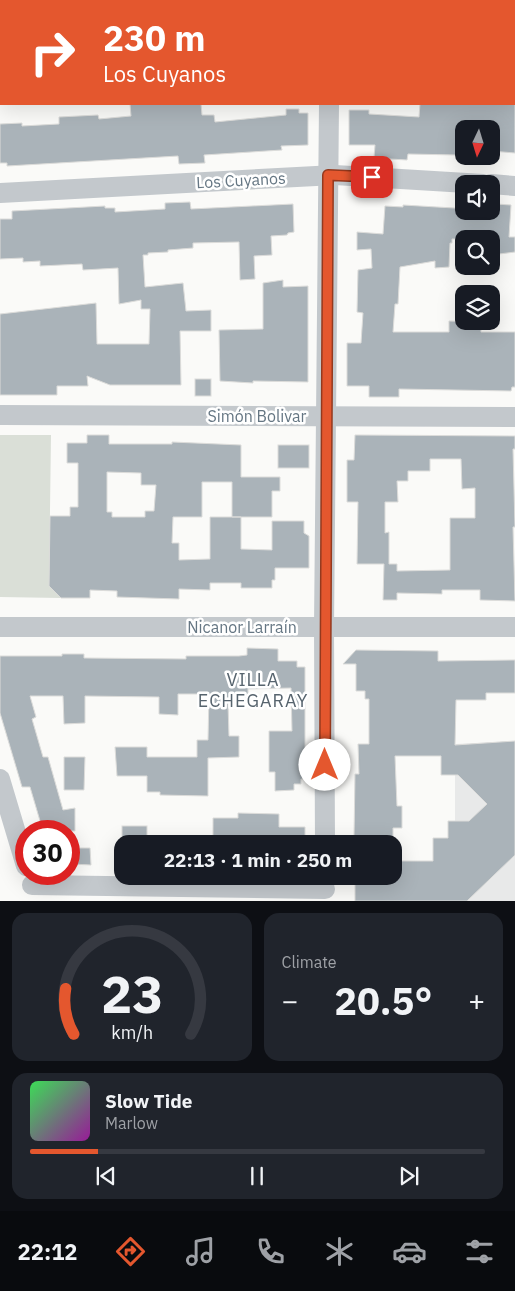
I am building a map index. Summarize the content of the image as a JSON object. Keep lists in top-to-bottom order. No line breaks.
{"streets":{"street":["Los Cuyanos","Simón Bolivar","Nicanor Larraín"]},"districts":["VILLA ECHEGARAY"],"north":"bottom","page":{"turn":["230 m","Los Cuyanos"],"limit":"30","trip":"22:13 · 1 min · 250 m","tile":"Climate","heat":["−","20.5°","+"],"song":["Slow Tide","Marlow"],"tabs":"22:12","gauge":["23","km/h"]}}
